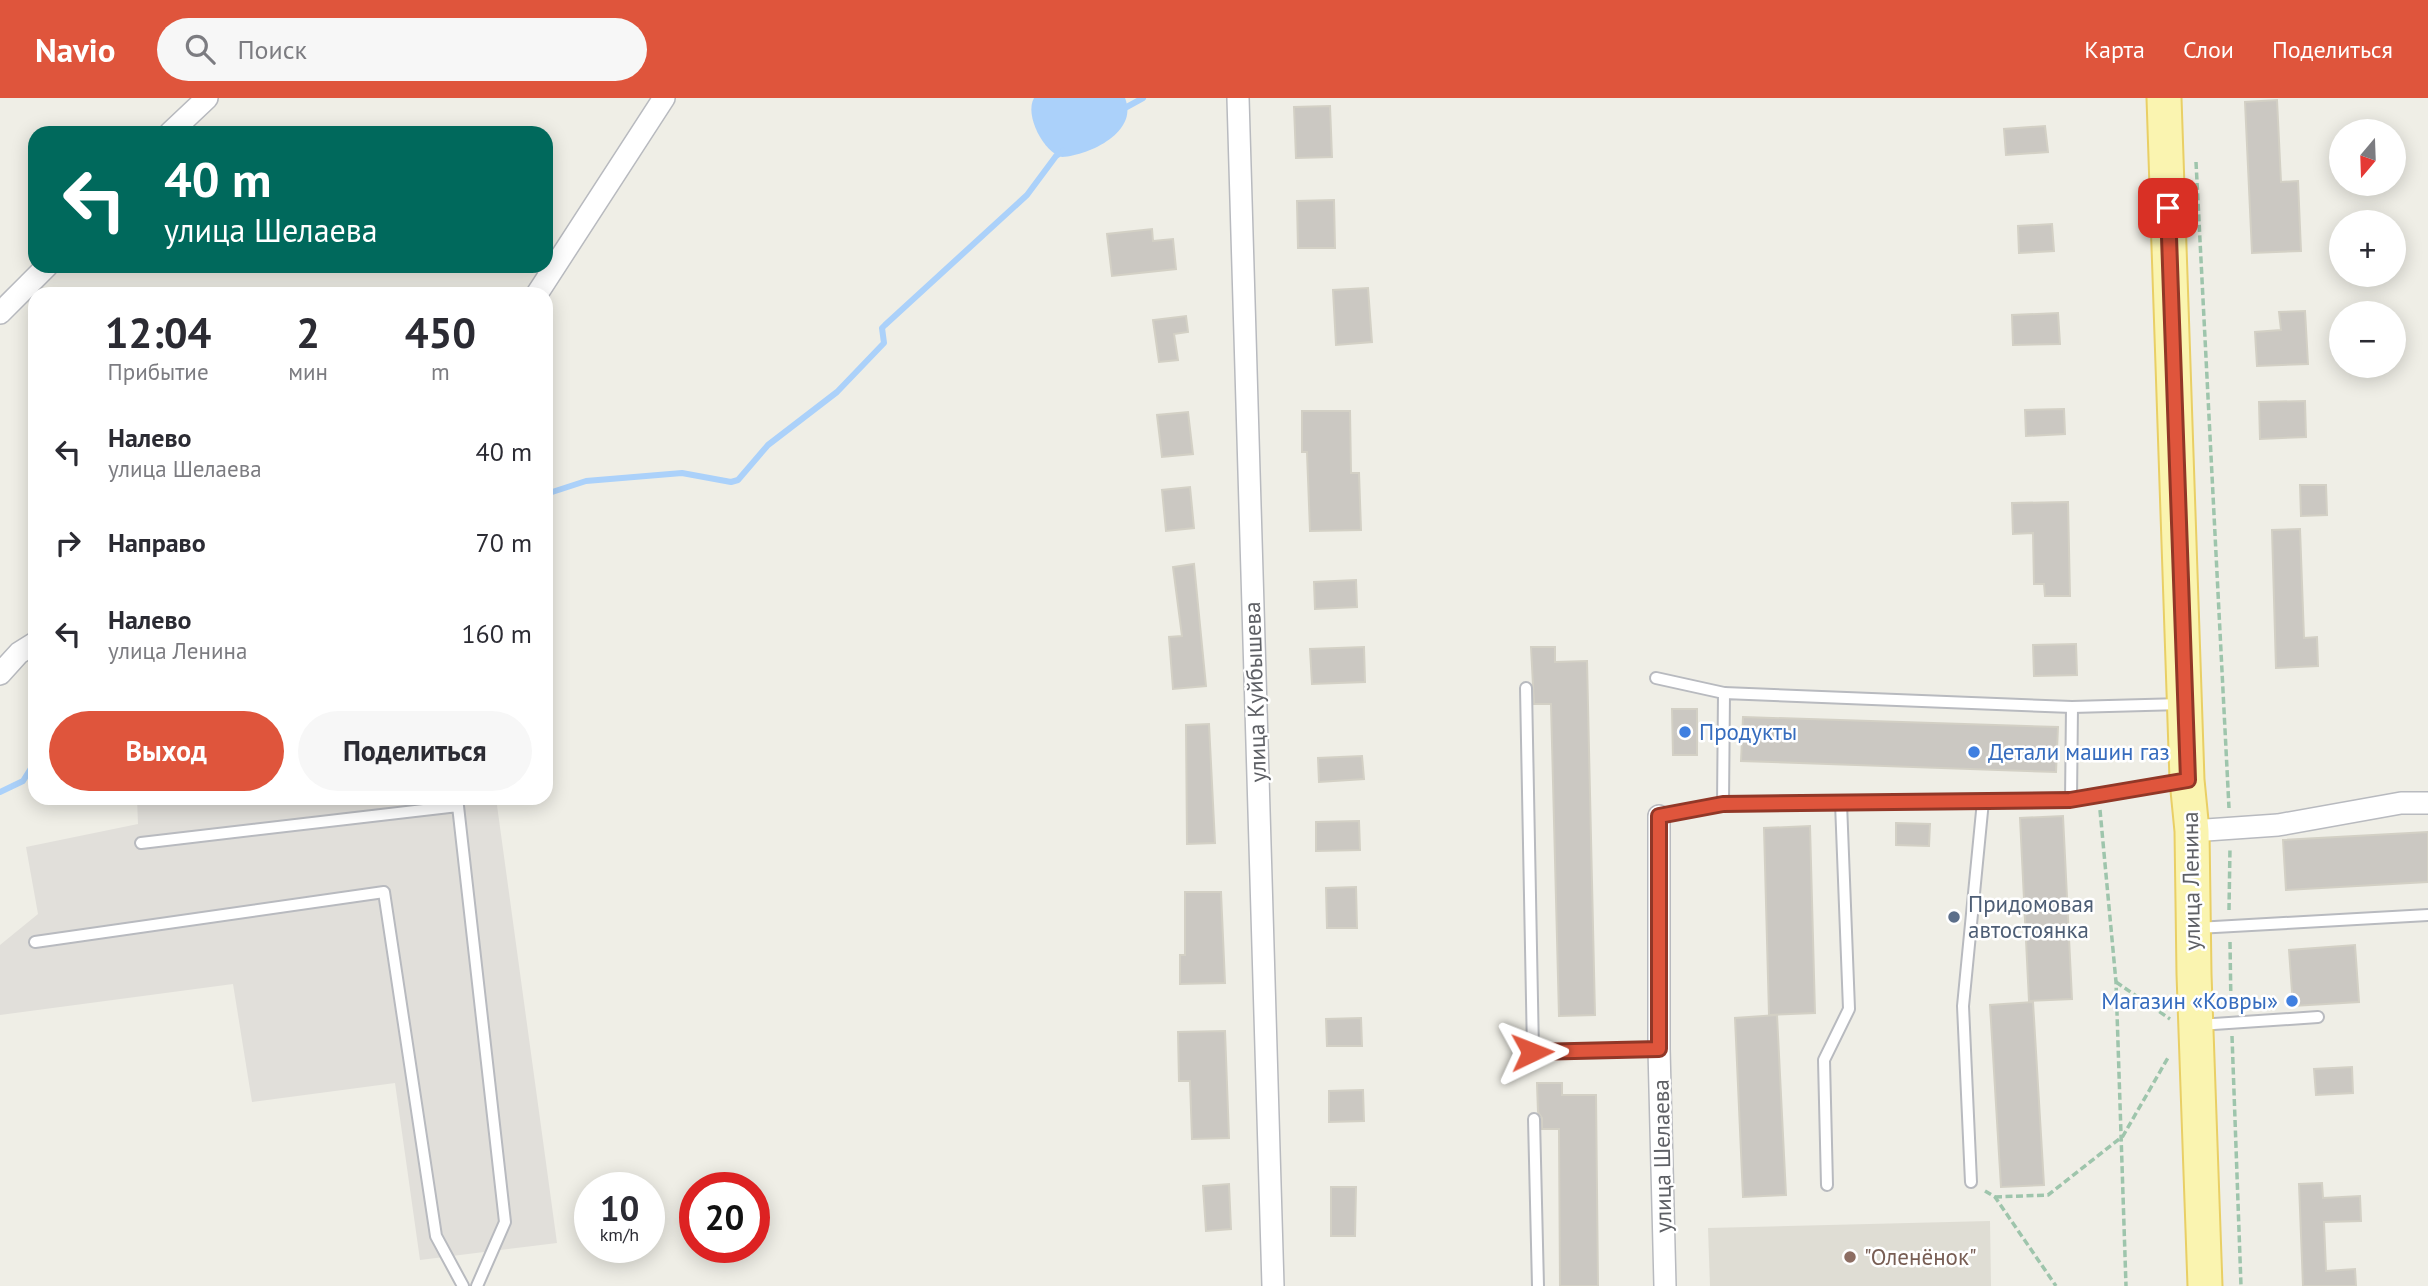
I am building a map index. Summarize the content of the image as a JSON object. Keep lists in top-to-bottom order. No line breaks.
{"streets":{"main road":["улица Ленина"],"street":["улица Куйбышева","улица Шелаева"]},"places":["Продукты","Детали машин газ","Придомовая автостоянка","Магазин «Ковры»","\"Оленёнок\""],"north":"bottom","page":{"header":"Navio","search":"Поиск","nav":["Карта","Слои","Поделиться"],"map_buttons":["+","−"],"turn":["40 m","улица Шелаева"],"eta":["12:04","Прибытие","2","мин","450","m"],"list":[{"name":"Налево","note":"улица Шелаева","value":"40 m"},{"name":"Направо","value":"70 m"},{"name":"Налево","note":"улица Ленина","value":"160 m"}],"buttons":["Выход","Поделиться"],"speed":"10 km/h","limit":"20"}}
